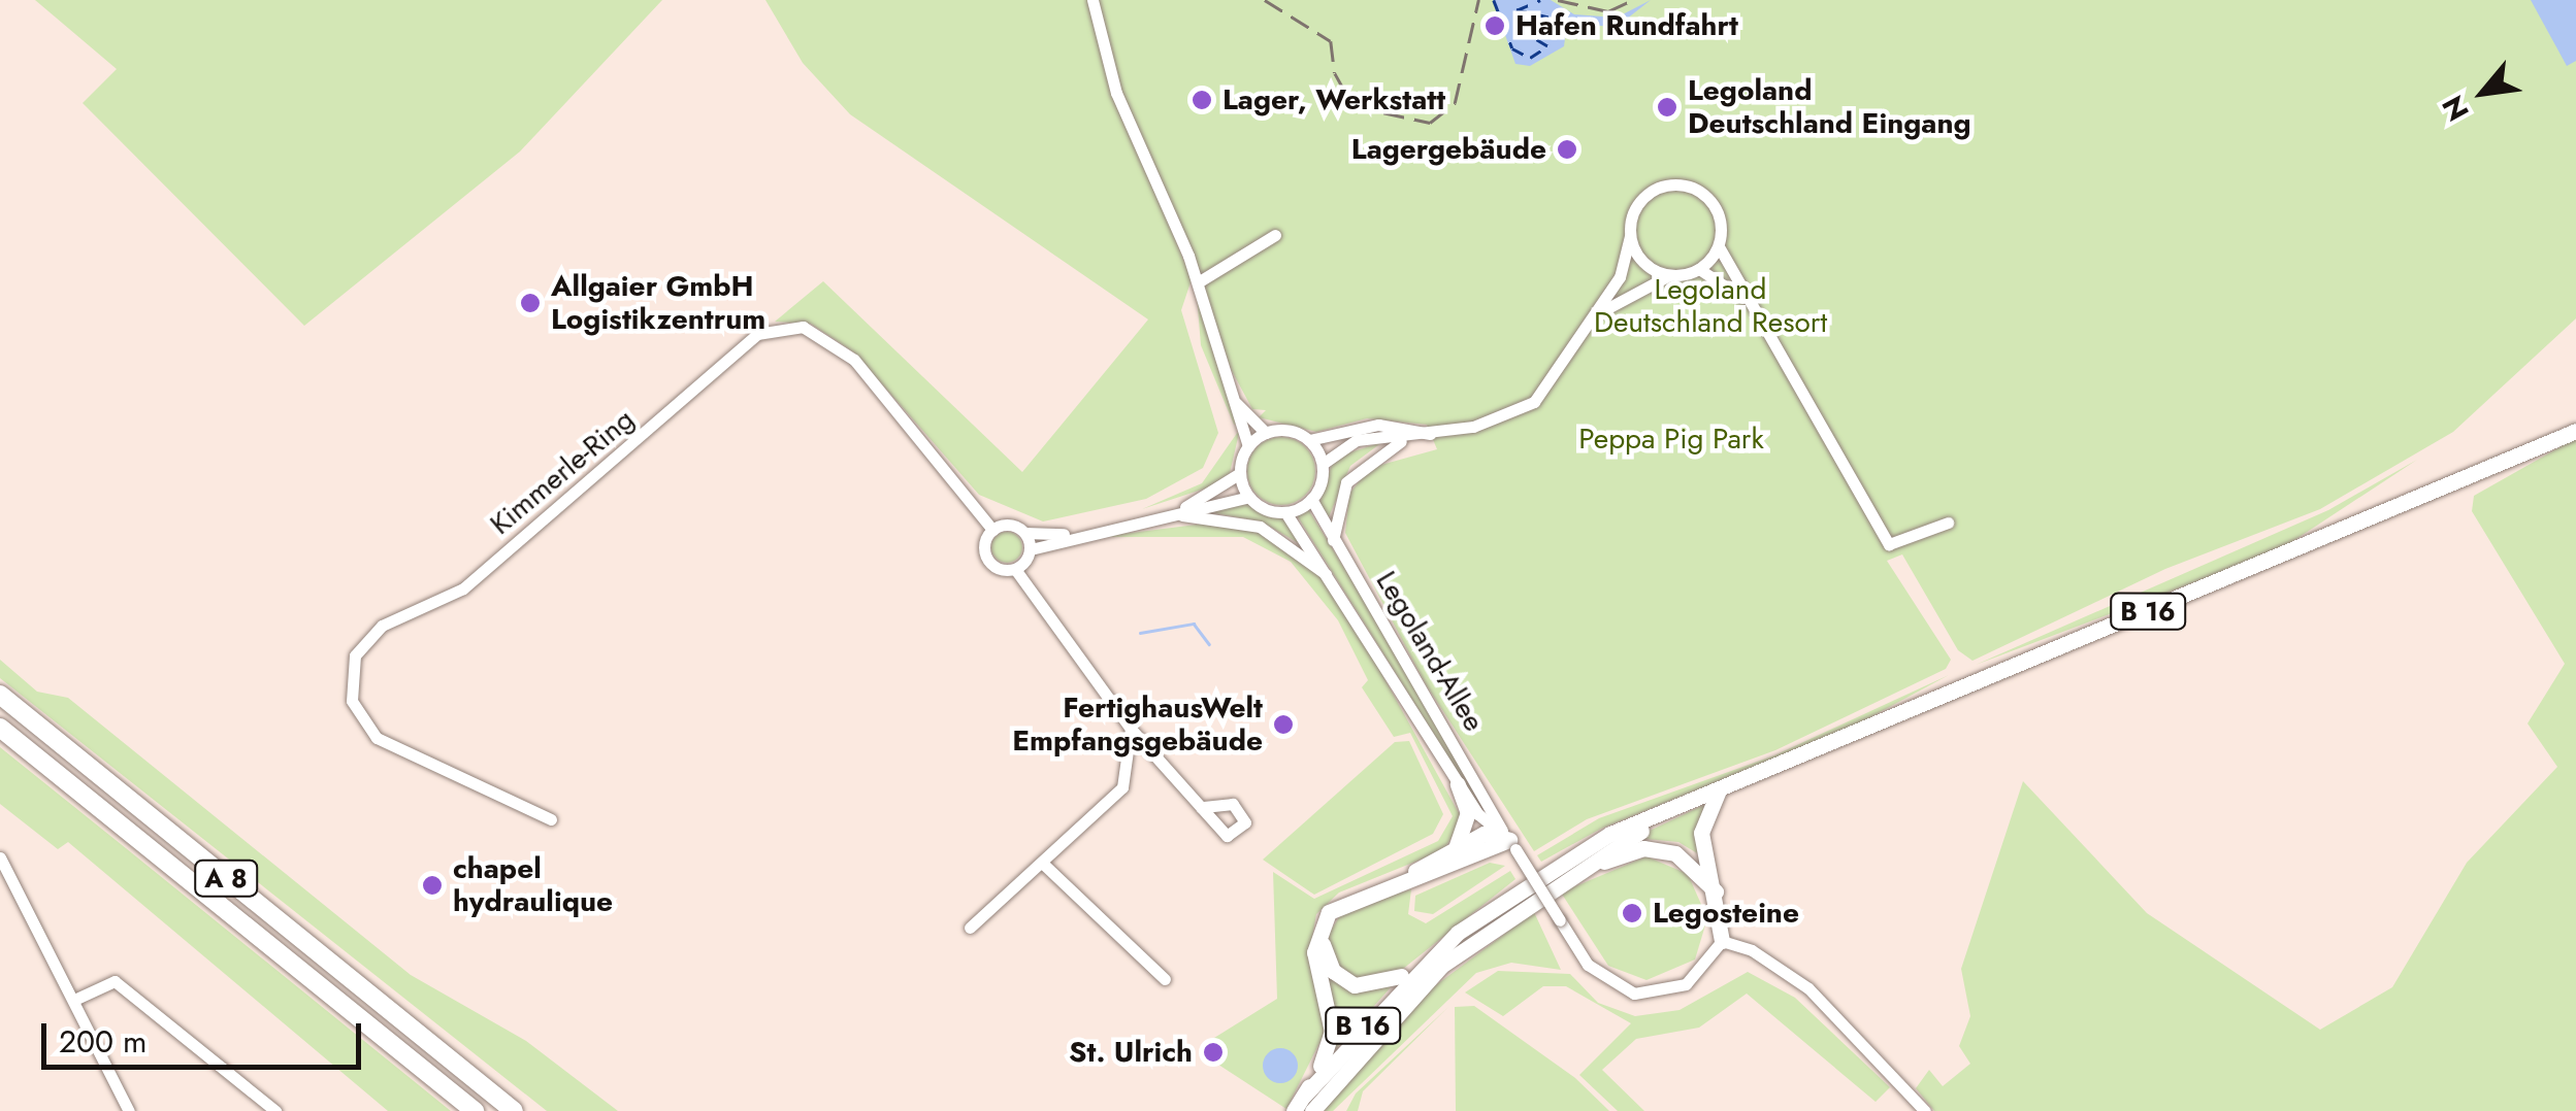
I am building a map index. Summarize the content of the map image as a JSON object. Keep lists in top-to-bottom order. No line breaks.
{"streets":{"highway":["A 8"],"main road":["B 16"],"street":["Kimmerle-Ring","Legoland-Allee"]},"parks":["Legoland Deutschland Resort","Peppa Pig Park"],"places":["Hafen Rundfahrt","Lager, Werkstatt","Legoland Deutschland Eingang","Lagergebäude","Allgaier GmbH Logistikzentrum","FertighausWelt Empfangsgebäude","chapel hydraulique","Legosteine","St. Ulrich"],"scale_bar":"200 m","north":"bottom left"}
